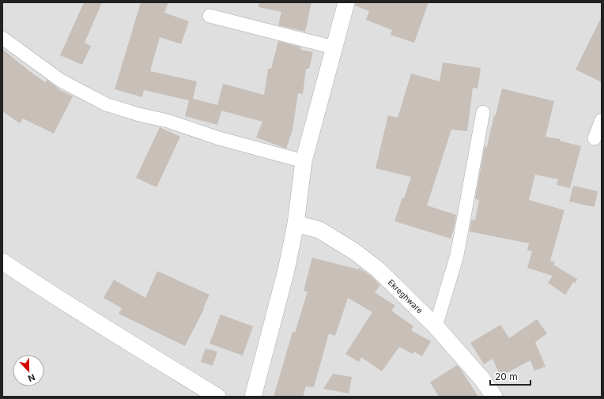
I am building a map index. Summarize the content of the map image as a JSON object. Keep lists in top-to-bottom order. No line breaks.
{"streets":{"street":["Ekreghware"]},"scale_bar":"20 m","north":"bottom"}
